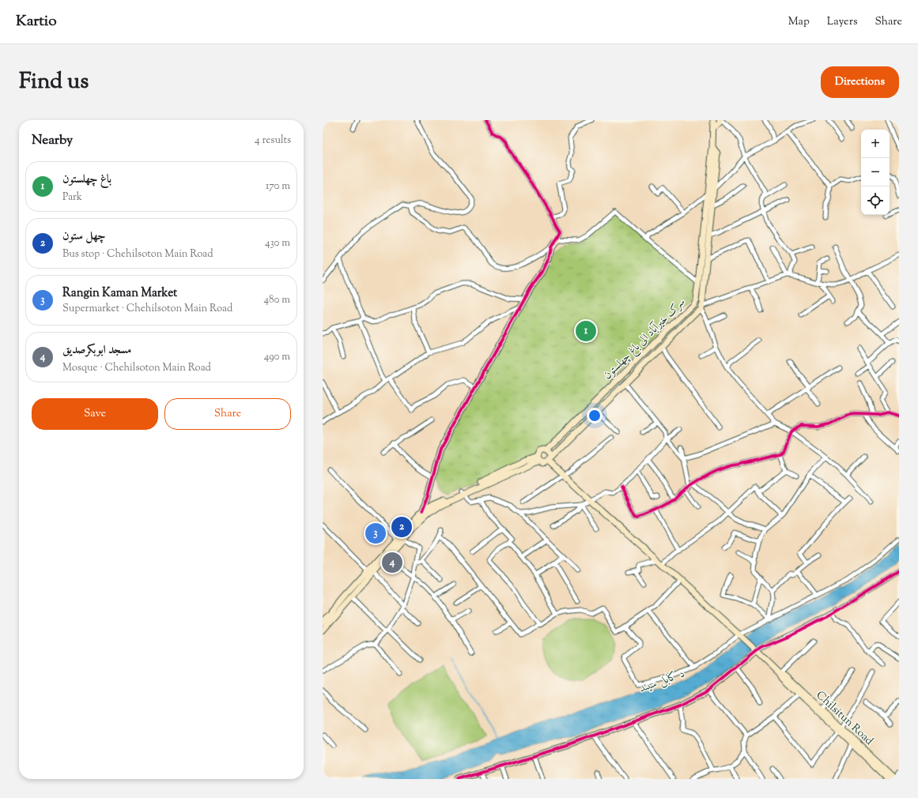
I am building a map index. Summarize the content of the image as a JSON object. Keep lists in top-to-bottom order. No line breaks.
{"streets":{"main road":["سرک خیرآباد الی باغ چهلستون","Chilsitun Road"]},"crossings":[["سرک خیرآباد الی باغ چهلستون","Chilsitun Road"]],"water":["د کابل سيند"],"page":{"header":"Kartio","nav":["Map","Layers","Share"],"title":"Find us","buttons":["Directions",["Save","Share"]],"heading":["Nearby","4 results"],"map_buttons":["+","−"],"list":[{"mark":"1","name":"باغ چهلستون","note":"Park","value":"170 m"},{"mark":"2","name":"چهل ستون","note":"Bus stop · Chehilsoton Main Road","value":"430 m"},{"mark":"3","name":"Rangin Kaman Market","note":"Supermarket · Chehilsoton Main Road","value":"480 m"},{"mark":"4","name":"مسجد ابوبکرصدیق","note":"Mosque · Chehilsoton Main Road","value":"490 m"}],"pins":["1","2","3","4"]}}
